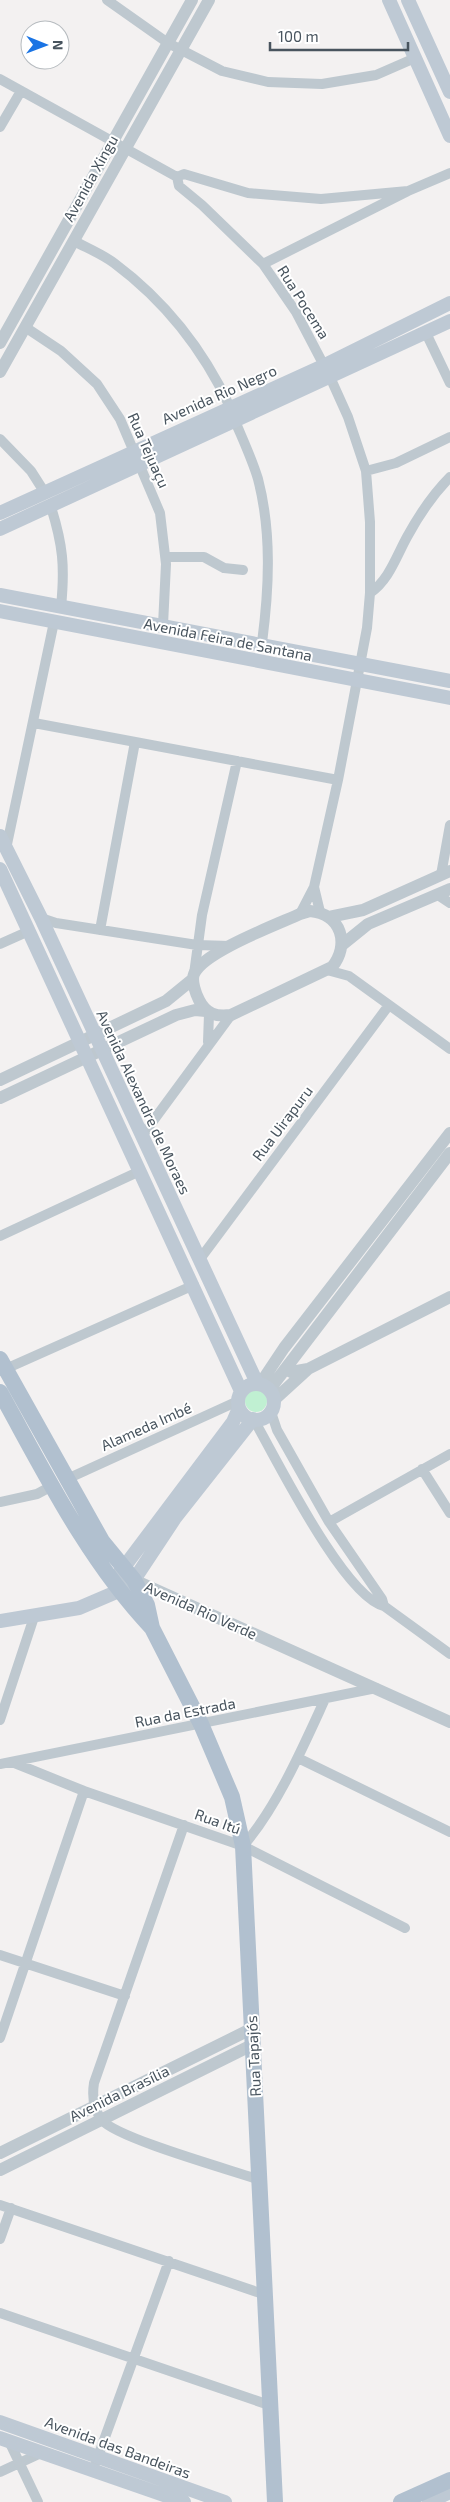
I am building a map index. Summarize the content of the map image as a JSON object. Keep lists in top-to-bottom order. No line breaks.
{"streets":{"main road":["Avenida Rio Negro","Avenida Feira de Santana","Avenida Alexandre de Moraes","Avenida Rio Verde","Rua Tapajós","Avenida das Bandeiras"],"street":["Avenida Xingu","Rua Pocema","Rua Tejuaçu","Rua Uirapuru","Alameda Imbé","Rua da Estrada","Rua Itú","Avenida Brasília"]},"crossings":[["Avenida Xingu","Rua Pocema"],["Avenida Xingu","Rua Tejuaçu"],["Rua Pocema","Avenida Rio Negro"],["Rua Pocema","Avenida Feira de Santana"],["Avenida Rio Negro","Rua Tejuaçu"],["Rua Tejuaçu","Avenida Feira de Santana"],["Avenida Alexandre de Moraes","Rua Uirapuru"],["Alameda Imbé","Avenida Rio Verde"],["Avenida Rio Verde","Rua da Estrada"],["Avenida Rio Verde","Rua Tapajós"],["Rua da Estrada","Rua Itú"],["Rua da Estrada","Rua Tapajós"],["Rua Itú","Rua Tapajós"],["Rua Tapajós","Avenida Brasília"]],"scale_bar":"100 m","north":"right"}
